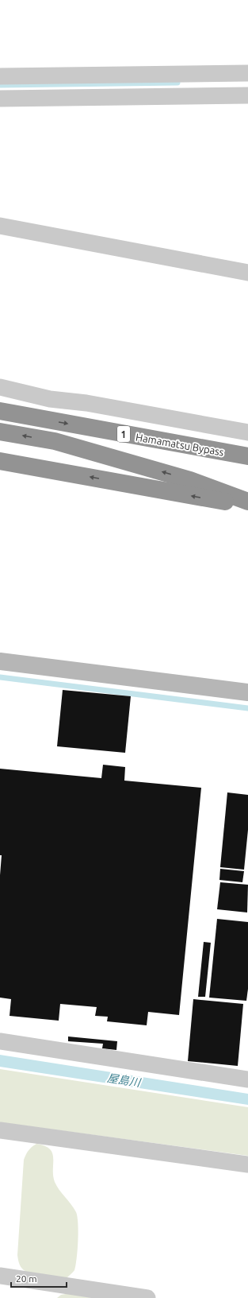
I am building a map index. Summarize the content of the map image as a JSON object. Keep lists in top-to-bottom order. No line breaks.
{"streets":{"highway":["1","Hamamatsu Bypass"]},"water":["屋島川"],"scale_bar":"20 m"}
